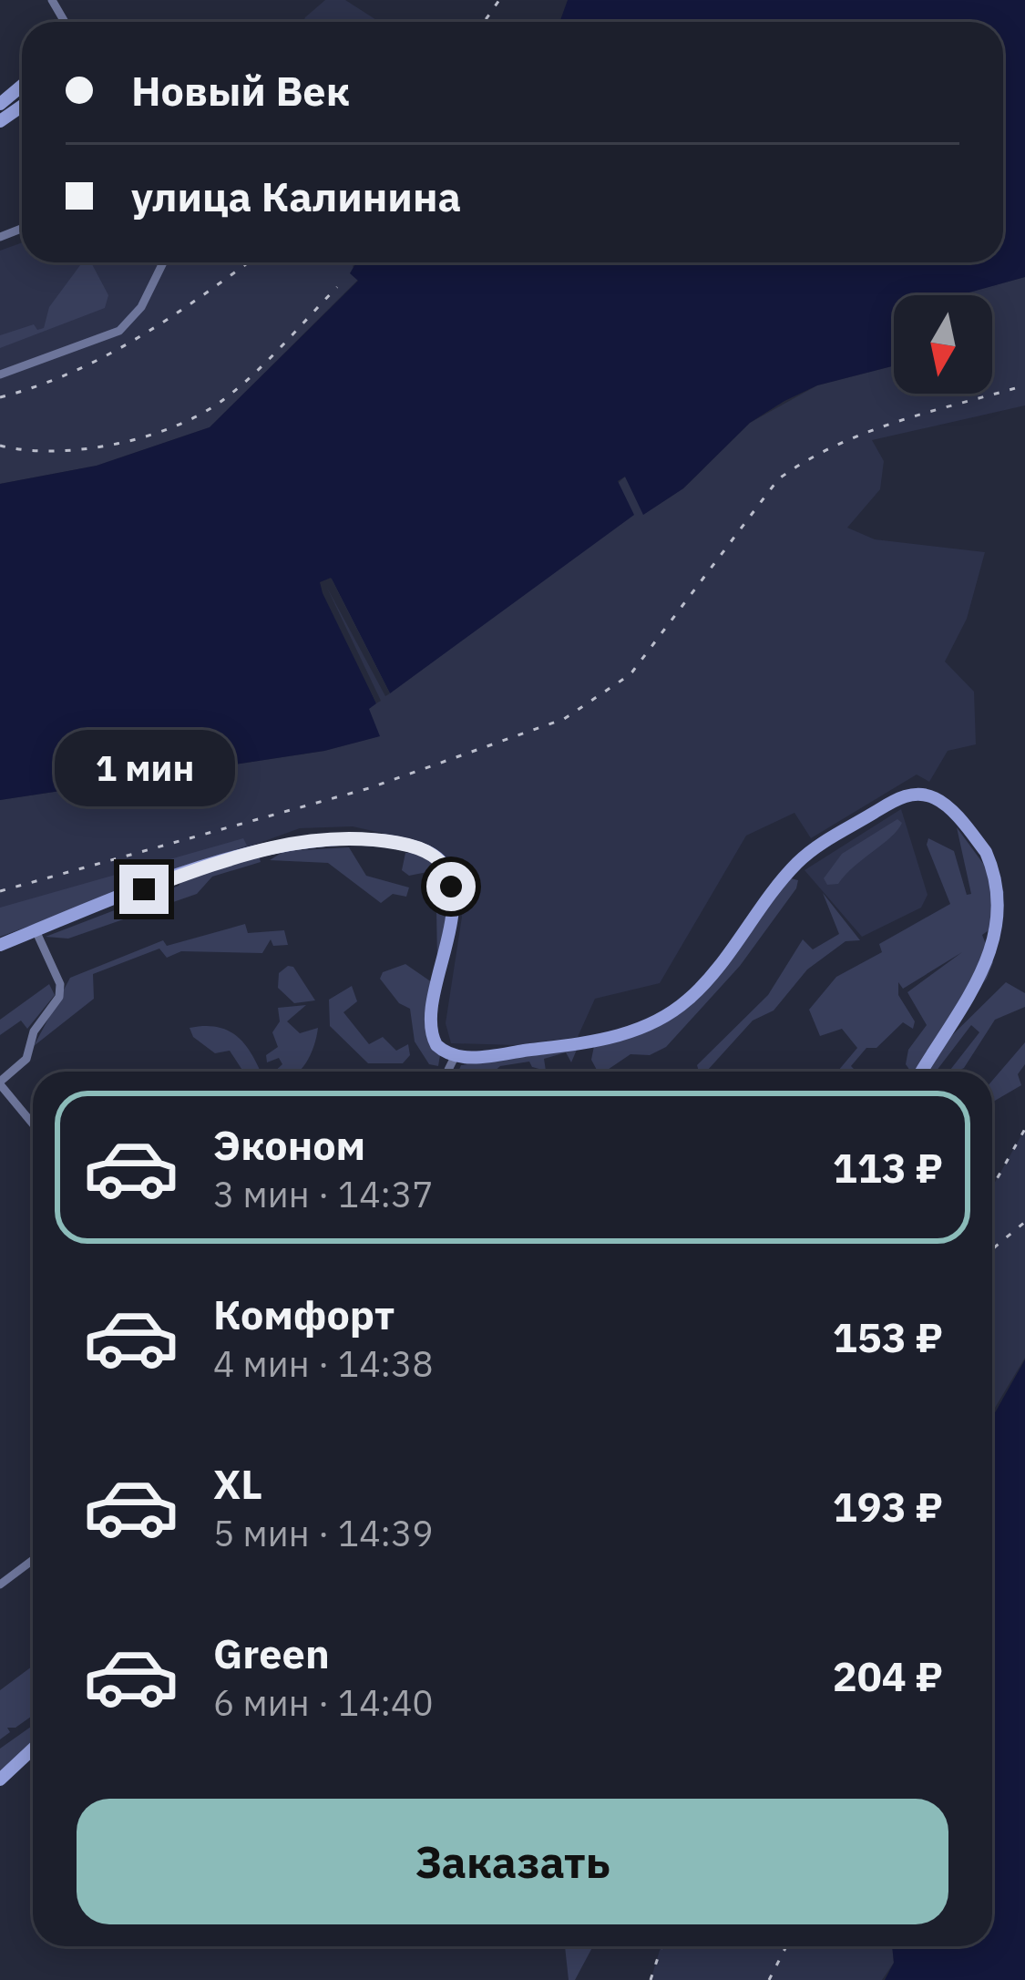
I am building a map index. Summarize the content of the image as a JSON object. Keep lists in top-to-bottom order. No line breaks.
{"north":"bottom","page":{"banner":["Новый Век","улица Калинина"],"bubble":"1 мин","list":[{"name":"Эконом","note":"3 мин · 14:37","value":"113 ₽"},{"name":"Комфорт","note":"4 мин · 14:38","value":"153 ₽"},{"name":"XL","note":"5 мин · 14:39","value":"193 ₽"},{"name":"Green","note":"6 мин · 14:40","value":"204 ₽"}],"buttons":"Заказать"}}
